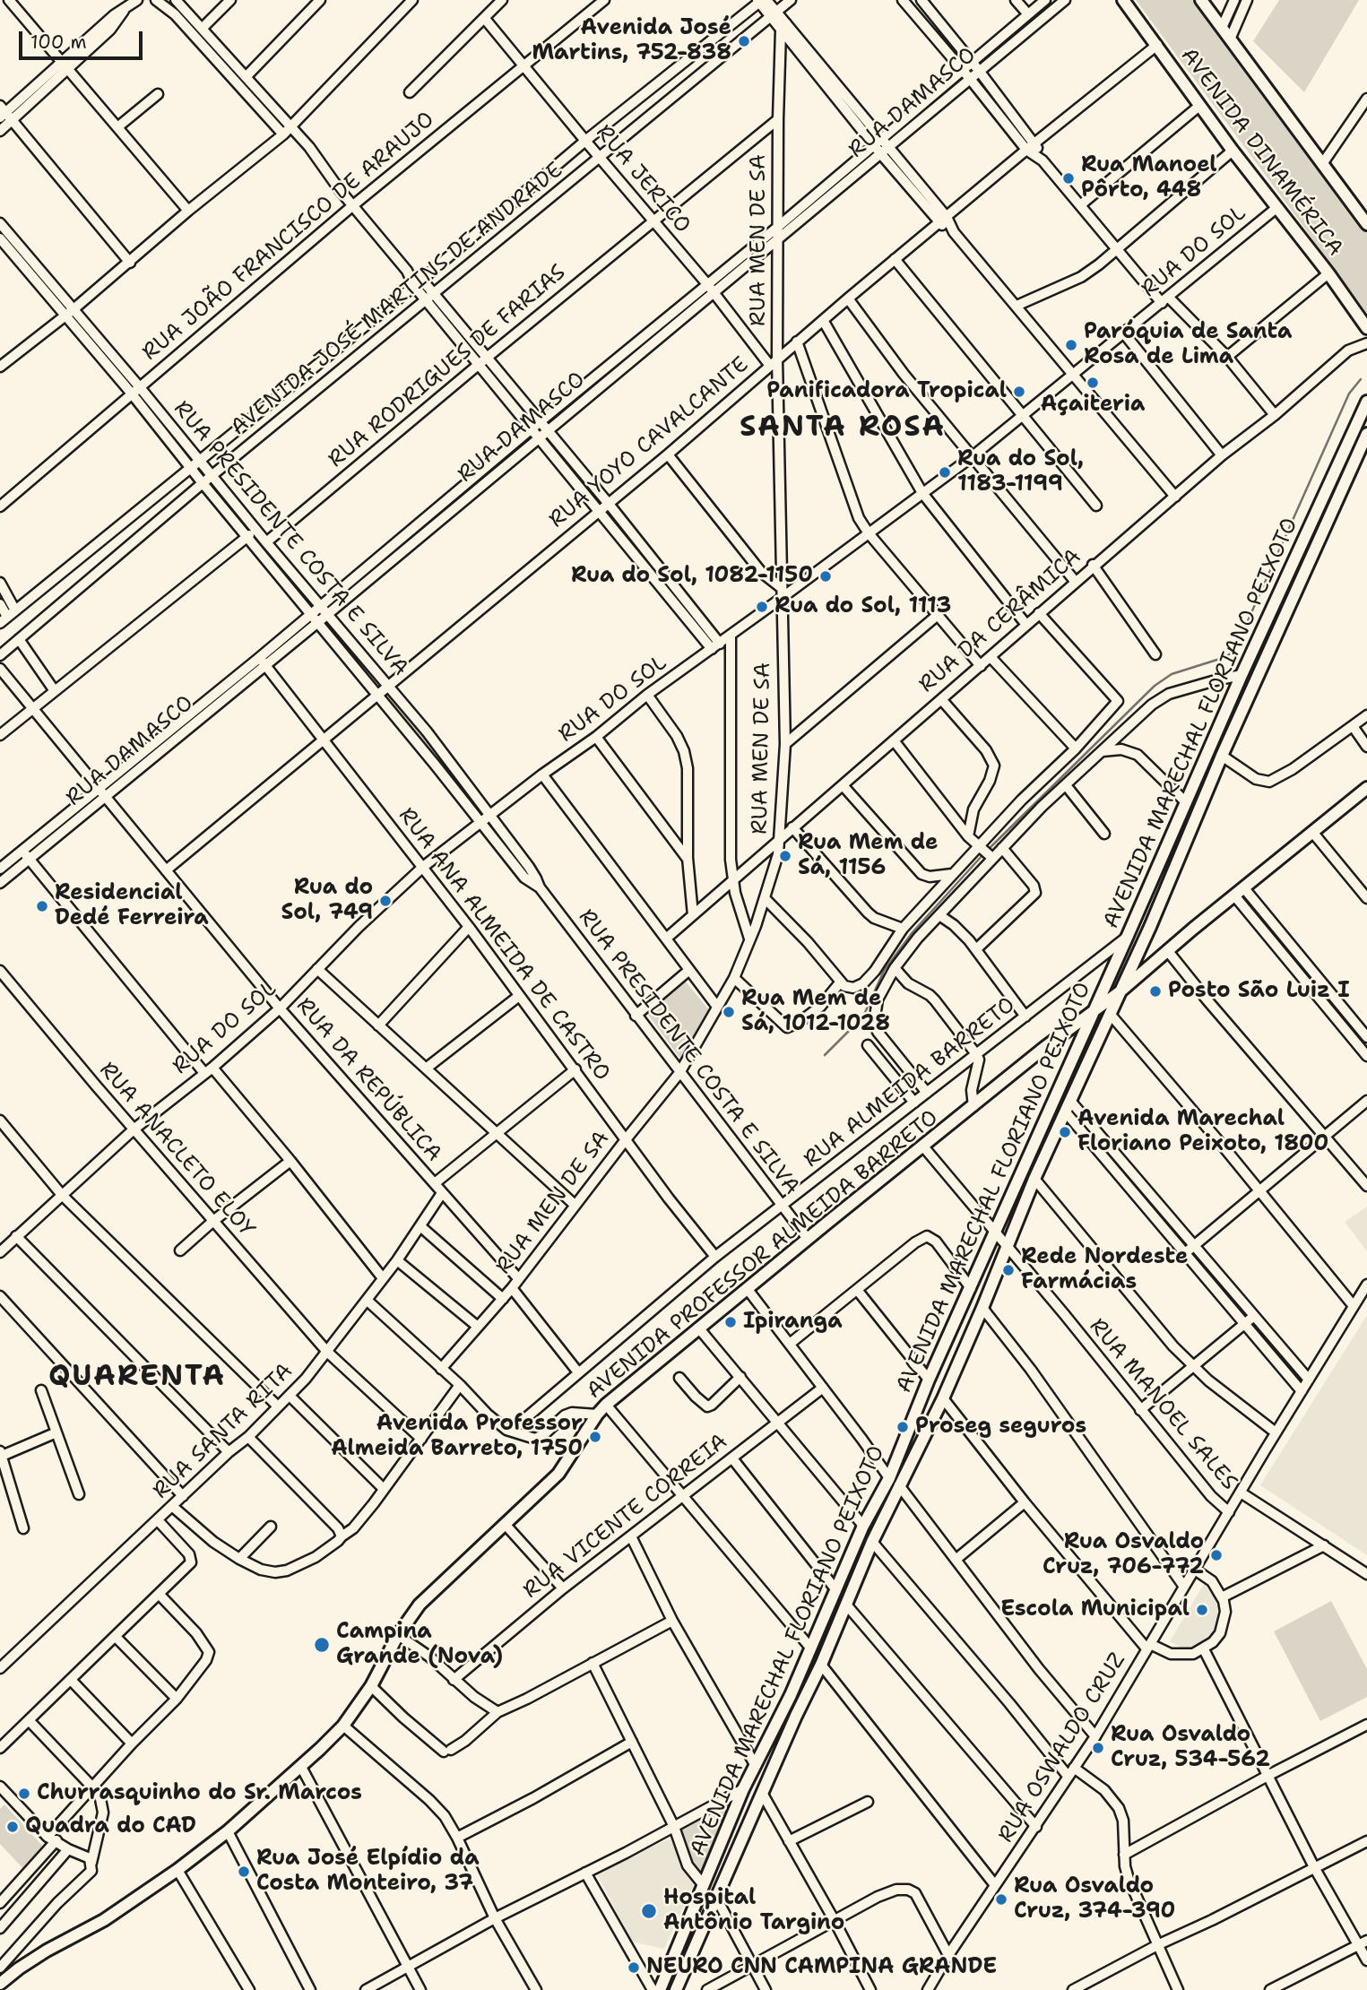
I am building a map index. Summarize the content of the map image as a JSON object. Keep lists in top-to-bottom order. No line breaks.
{"streets":{"main road":["AVENIDA DINAMÉRICA","AVENIDA MARECHAL FLORIANO PEIXOTO","AVENIDA PROFESSOR ALMEIDA BARRETO"],"street":["RUA DAMASCO","RUA JERICO","RUA JOÃO FRANCISCO DE ARAUJO","RUA MEN DE SA","RUA DO SOL","AVENIDA JOSÉ MARTINS DE ANDRADE","RUA RODRIGUES DE FARIAS","RUA YOYO CAVALCANTE","RUA PRESIDENTE COSTA E SILVA","RUA DA CERÂMICA","RUA ANA ALMEIDA DE CASTRO","RUA DA REPÚBLICA","RUA ALMEIDA BARRETO","RUA ANACLETO ELOY","RUA MANOEL SALES","RUA SANTA RITA","RUA VICENTE CORREIA","RUA OSWALDO CRUZ"]},"crossings":[["RUA DAMASCO","RUA JERICO"],["RUA DAMASCO","RUA MEN DE SA"],["RUA DAMASCO","RUA PRESIDENTE COSTA E SILVA"],["RUA DAMASCO","RUA ANA ALMEIDA DE CASTRO"],["RUA DAMASCO","RUA DA REPÚBLICA"],["AVENIDA DINAMÉRICA","RUA DO SOL"],["AVENIDA DINAMÉRICA","RUA YOYO CAVALCANTE"],["RUA JERICO","RUA JOÃO FRANCISCO DE ARAUJO"],["RUA JERICO","AVENIDA JOSÉ MARTINS DE ANDRADE"],["RUA JERICO","RUA RODRIGUES DE FARIAS"],["RUA JERICO","RUA YOYO CAVALCANTE"],["RUA JOÃO FRANCISCO DE ARAUJO","RUA PRESIDENTE COSTA E SILVA"],["RUA MEN DE SA","RUA DO SOL"],["RUA MEN DE SA","RUA RODRIGUES DE FARIAS"],["RUA MEN DE SA","RUA YOYO CAVALCANTE"],["RUA MEN DE SA","RUA PRESIDENTE COSTA E SILVA"],["RUA MEN DE SA","RUA DA CERÂMICA"],["RUA MEN DE SA","RUA ANA ALMEIDA DE CASTRO"],["RUA MEN DE SA","RUA DA REPÚBLICA"],["RUA DO SOL","RUA PRESIDENTE COSTA E SILVA"],["RUA DO SOL","RUA ANA ALMEIDA DE CASTRO"],["RUA DO SOL","RUA DA REPÚBLICA"],["RUA DO SOL","RUA ANACLETO ELOY"],["AVENIDA JOSÉ MARTINS DE ANDRADE","RUA PRESIDENTE COSTA E SILVA"],["RUA RODRIGUES DE FARIAS","RUA PRESIDENTE COSTA E SILVA"],["RUA YOYO CAVALCANTE","RUA PRESIDENTE COSTA E SILVA"],["RUA YOYO CAVALCANTE","RUA ANA ALMEIDA DE CASTRO"],["RUA YOYO CAVALCANTE","RUA DA REPÚBLICA"],["RUA PRESIDENTE COSTA E SILVA","RUA ALMEIDA BARRETO"],["RUA PRESIDENTE COSTA E SILVA","AVENIDA PROFESSOR ALMEIDA BARRETO"],["AVENIDA MARECHAL FLORIANO PEIXOTO","RUA ALMEIDA BARRETO"],["AVENIDA MARECHAL FLORIANO PEIXOTO","AVENIDA PROFESSOR ALMEIDA BARRETO"],["AVENIDA MARECHAL FLORIANO PEIXOTO","RUA MANOEL SALES"],["RUA ANA ALMEIDA DE CASTRO","RUA ALMEIDA BARRETO"],["RUA DA REPÚBLICA","RUA SANTA RITA"],["RUA ANACLETO ELOY","RUA SANTA RITA"],["AVENIDA PROFESSOR ALMEIDA BARRETO","RUA MANOEL SALES"],["RUA MANOEL SALES","RUA OSWALDO CRUZ"]],"districts":["SANTA ROSA","QUARENTA"],"places":["Avenida José Martins, 752-838","Rua Manoel Pôrto, 448","Paróquia de Santa Rosa de Lima","Açaiteria","Panificadora Tropical","Rua do Sol, 1183-1199","Rua do Sol, 1082-1150","Rua do Sol, 1113","Rua Mem de Sá, 1156","Rua do Sol, 749","Residencial Dedé Ferreira","Posto São Luiz I","Rua Mem de Sá, 1012-1028","Avenida Marechal Floriano Peixoto, 1800","Rede Nordeste Farmácias","Ipiranga","Proseg seguros","Avenida Professor Almeida Barreto, 1750","Rua Osvaldo Cruz, 706-772","Escola Municipal","Campina Grande (Nova)","Rua Osvaldo Cruz, 534-562","Churrasquinho do Sr. Marcos","Quadra do CAD","Rua José Elpídio da Costa Monteiro, 37","Rua Osvaldo Cruz, 374-390","Hospital Antônio Targino","NEURO CNN CAMPINA GRANDE"],"scale_bar":"100 m"}
